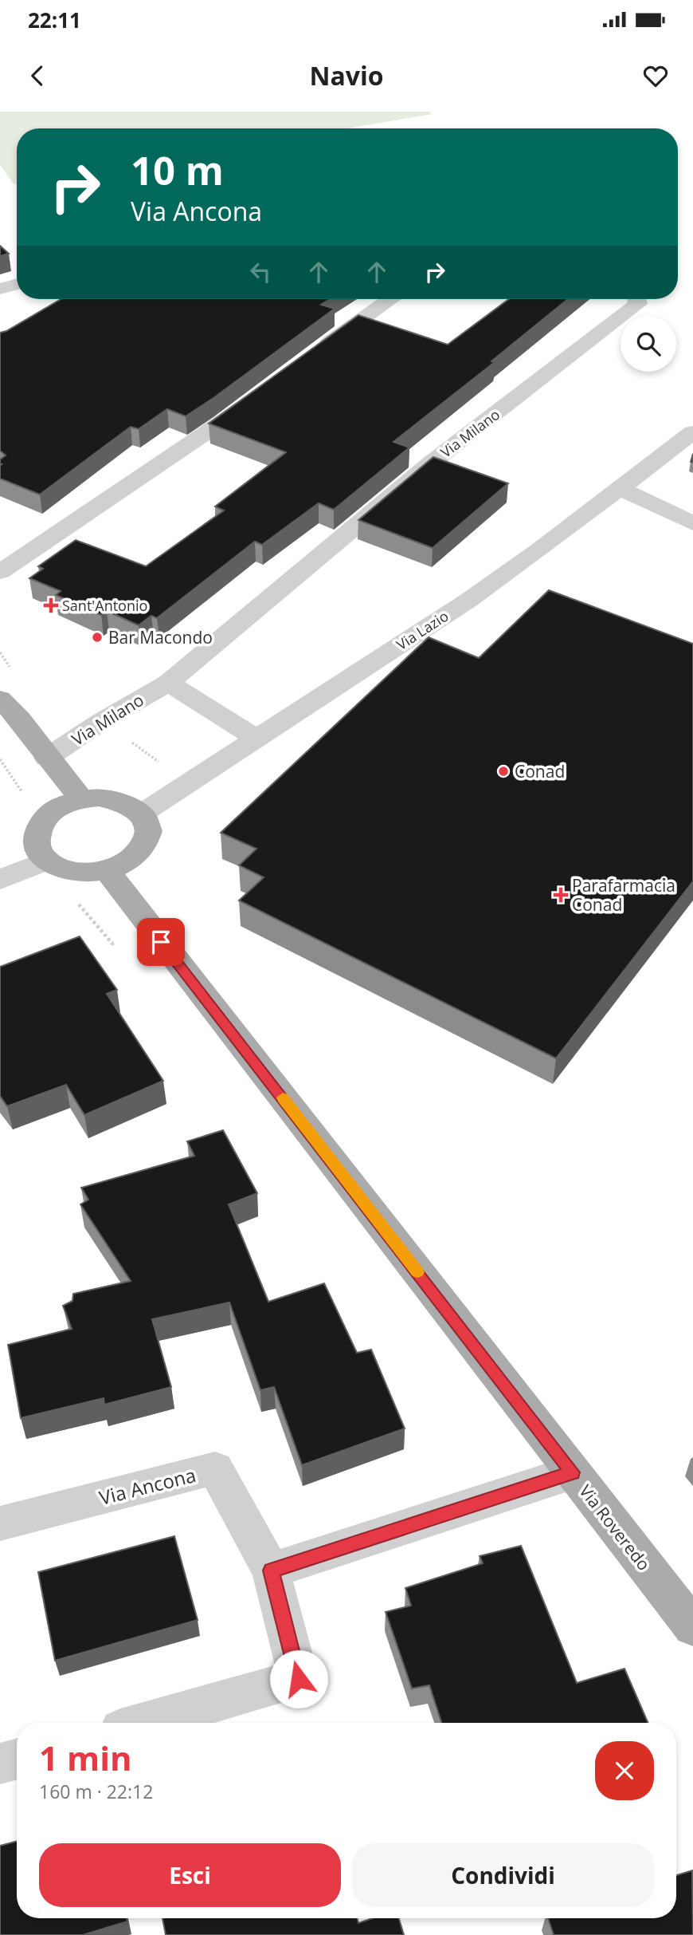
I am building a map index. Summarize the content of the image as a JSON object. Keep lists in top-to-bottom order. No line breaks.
{"streets":{"main road":["Via Roveredo"],"street":["Via Milano","Via Lazio","Via Ancona"]},"crossings":[["Via Lazio","Via Roveredo"]],"places":{"health":["Sant'Antonio","Parafarmacia Conad"],"other":["Bar Macondo","Conad"]},"page":{"status":"22:11","header":"Navio","turn":["10 m","Via Ancona"],"heading":["1 min","160 m · 22:12"],"buttons":["Esci","Condividi"]}}
